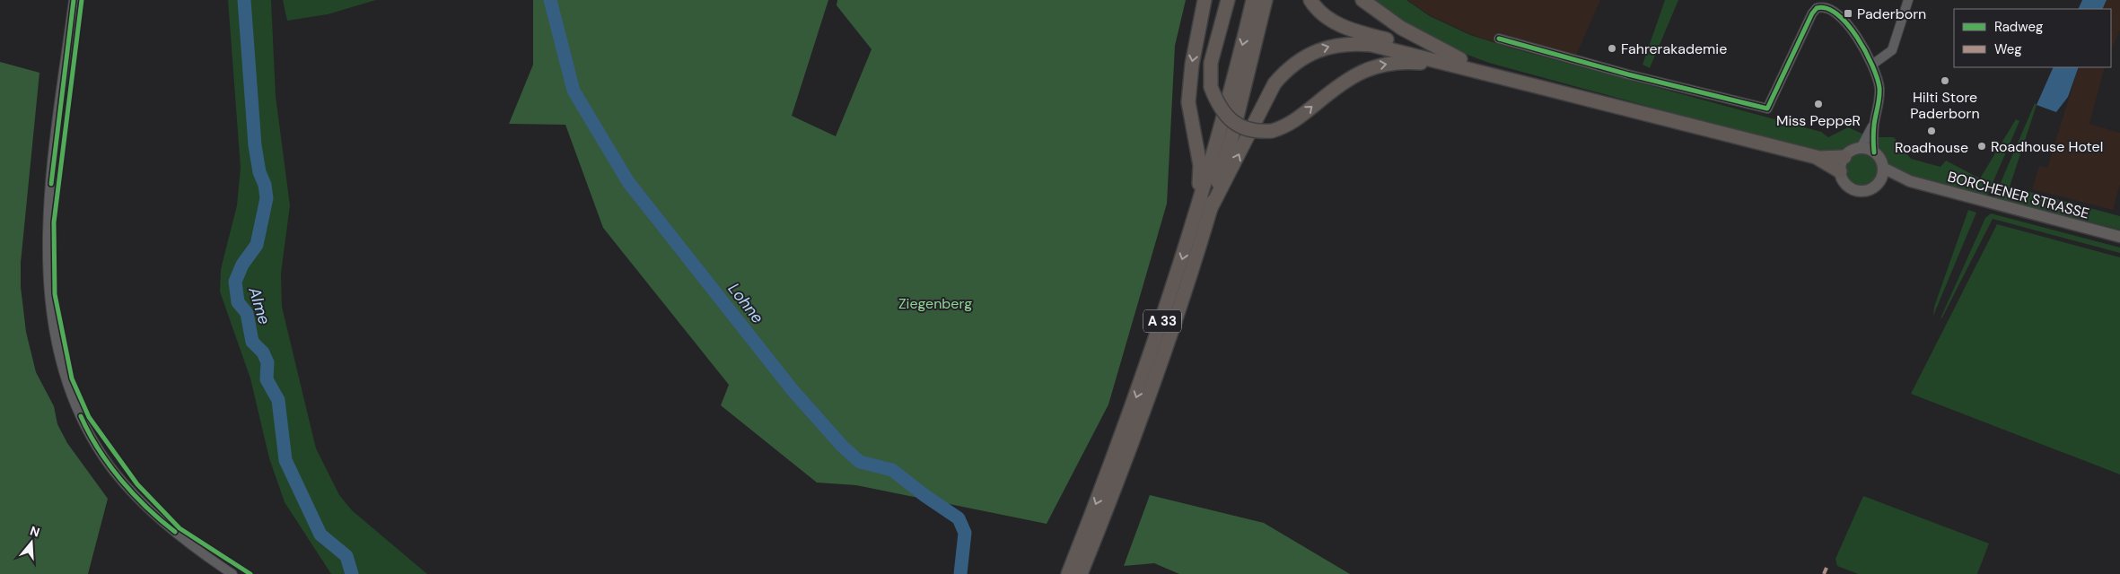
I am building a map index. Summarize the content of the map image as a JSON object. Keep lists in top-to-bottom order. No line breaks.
{"streets":{"highway":["A 33"],"main road":["BORCHENER STRASSE"]},"water":["Lohne","Alme"],"parks":["Ziegenberg"],"places":{"transit":["Paderborn"],"other":["Fahrerakademie","Hilti Store Paderborn","Miss PeppeR","Roadhouse","Roadhouse Hotel"]},"legend":["Radweg","Weg"],"north":"top"}
